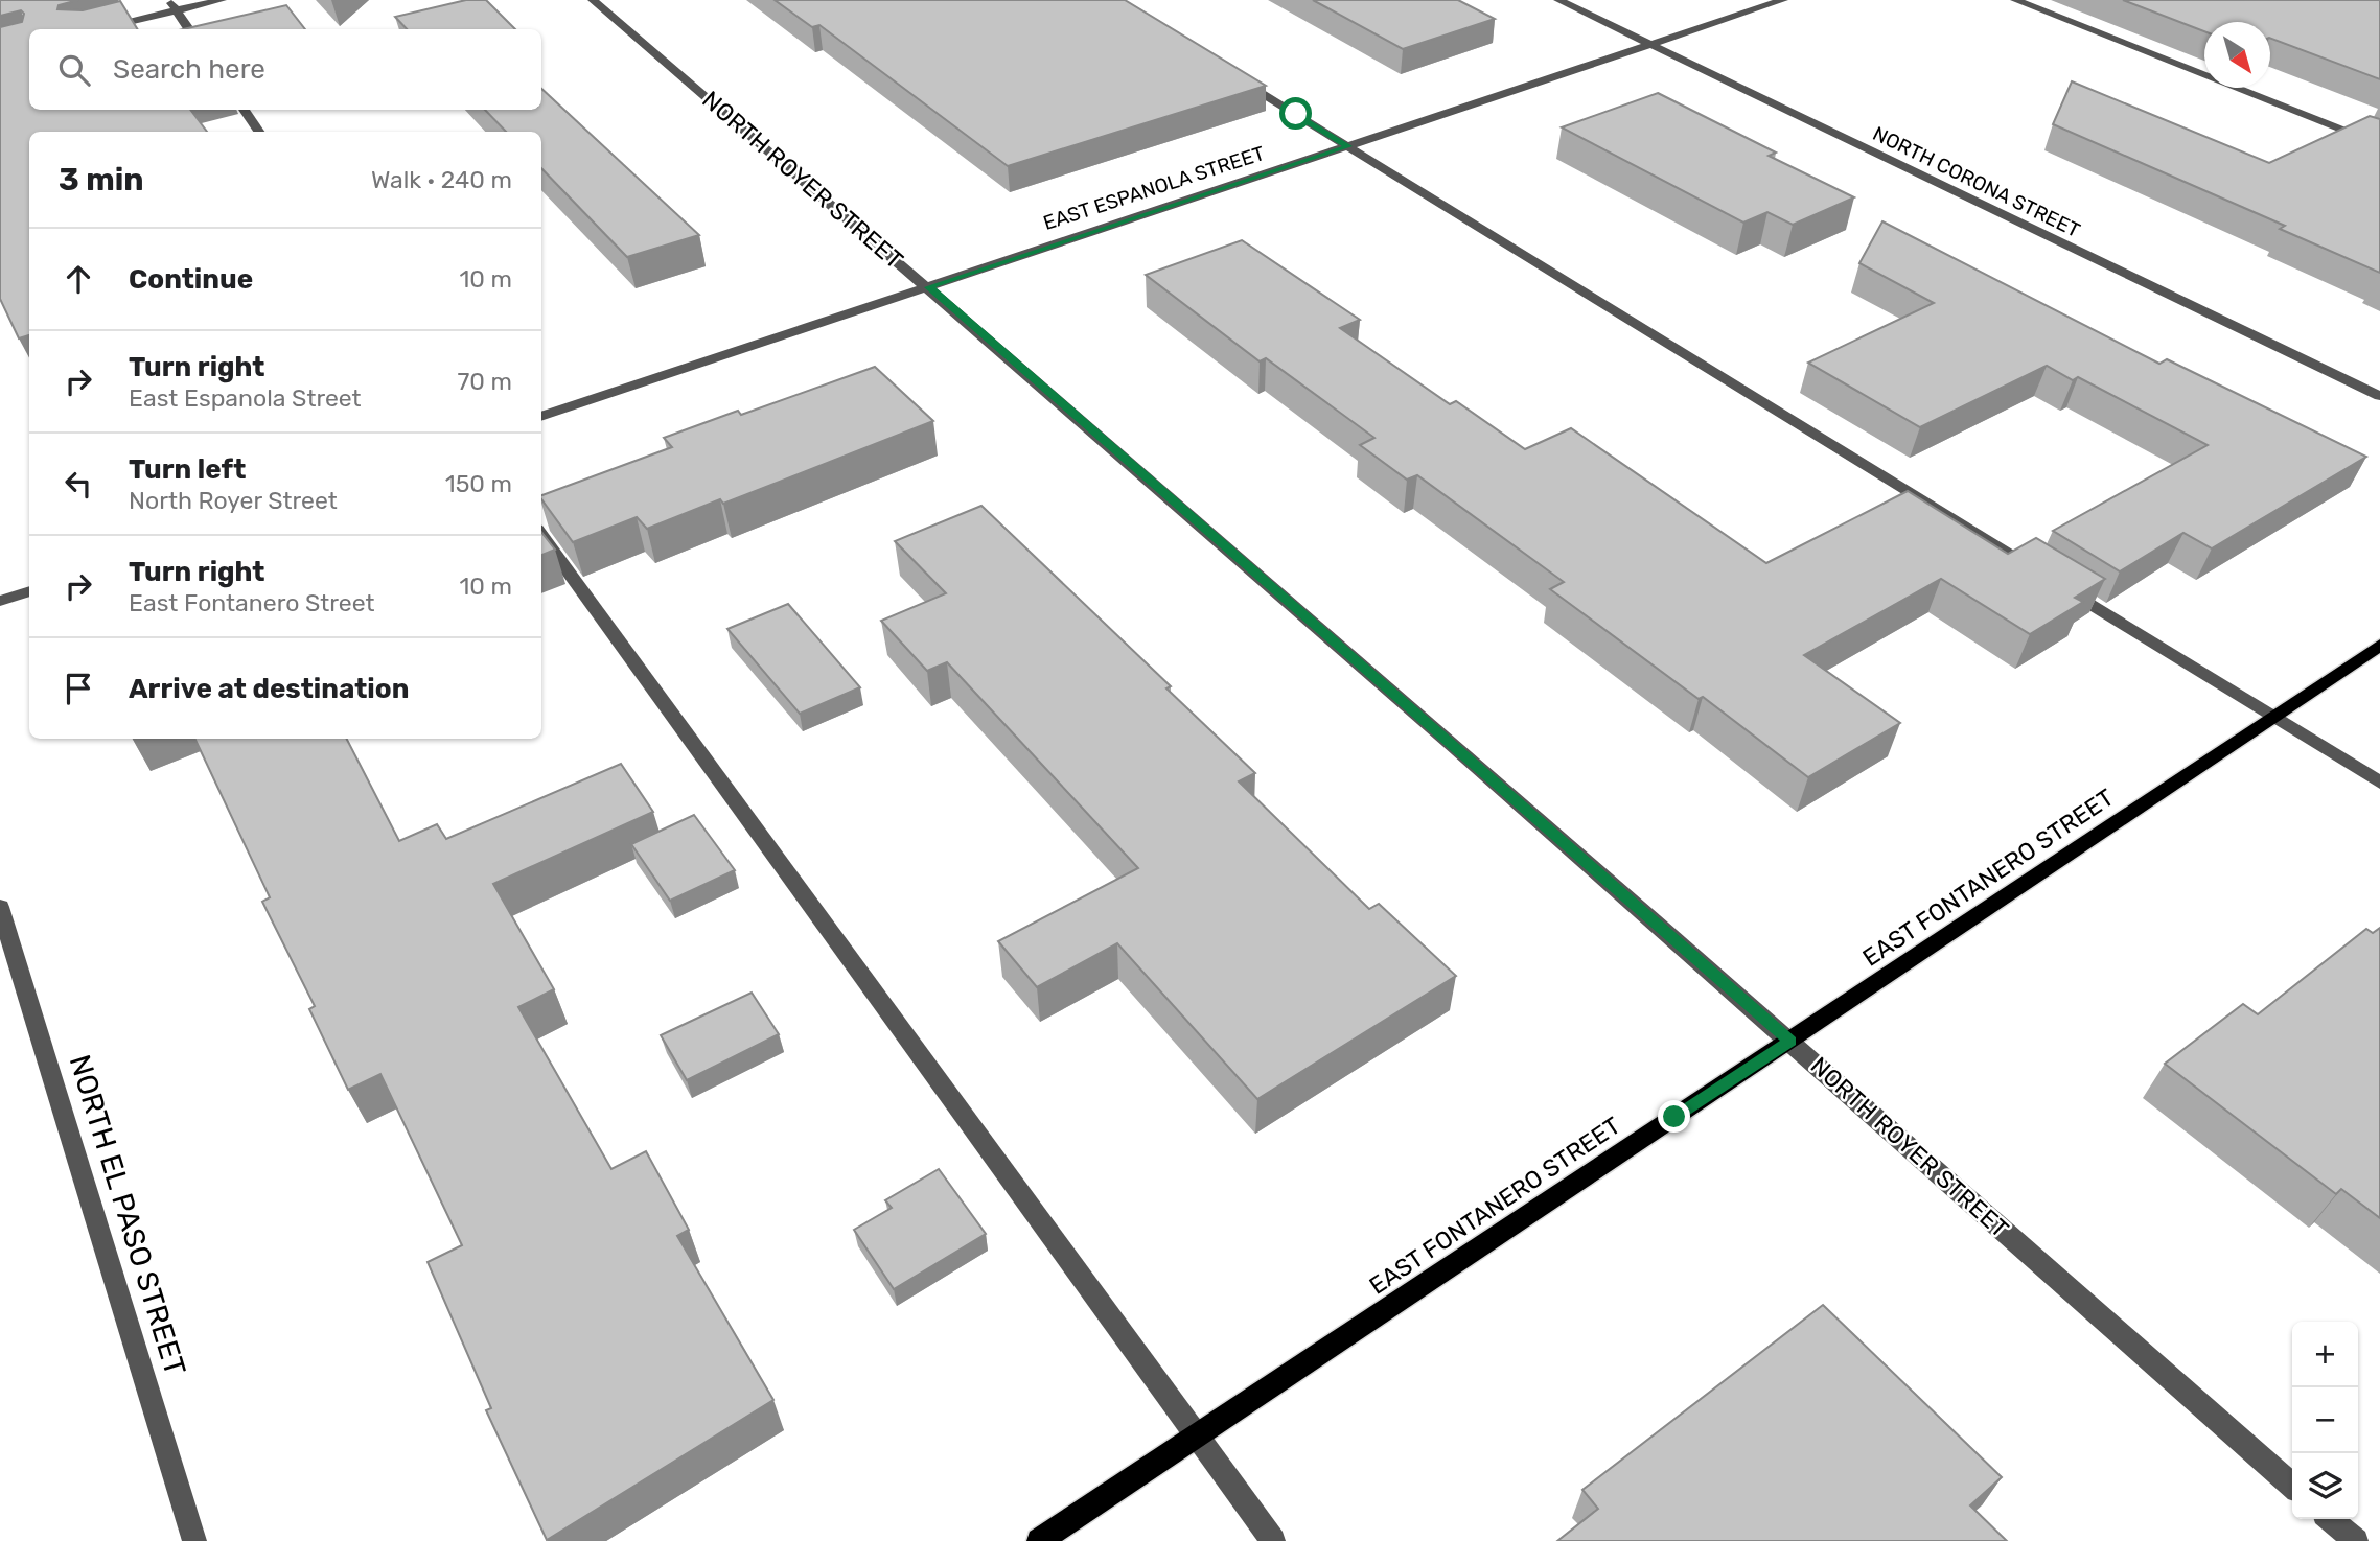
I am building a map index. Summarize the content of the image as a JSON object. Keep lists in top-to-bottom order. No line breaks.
{"streets":{"main road":["EAST FONTANERO STREET"],"street":["NORTH ROYER STREET","NORTH CORONA STREET","EAST ESPANOLA STREET","NORTH EL PASO STREET"]},"crossings":[["NORTH ROYER STREET","EAST ESPANOLA STREET"],["NORTH ROYER STREET","EAST FONTANERO STREET"],["NORTH CORONA STREET","EAST ESPANOLA STREET"]],"north":"bottom right","page":{"search":"Search here","heading":["3 min","Walk · 240 m"],"list":[["Continue","10 m"],["Turn right","East Espanola Street","70 m"],["Turn left","North Royer Street","150 m"],["Turn right","East Fontanero Street","10 m"],"Arrive at destination"],"map_buttons":["+","−"]}}
